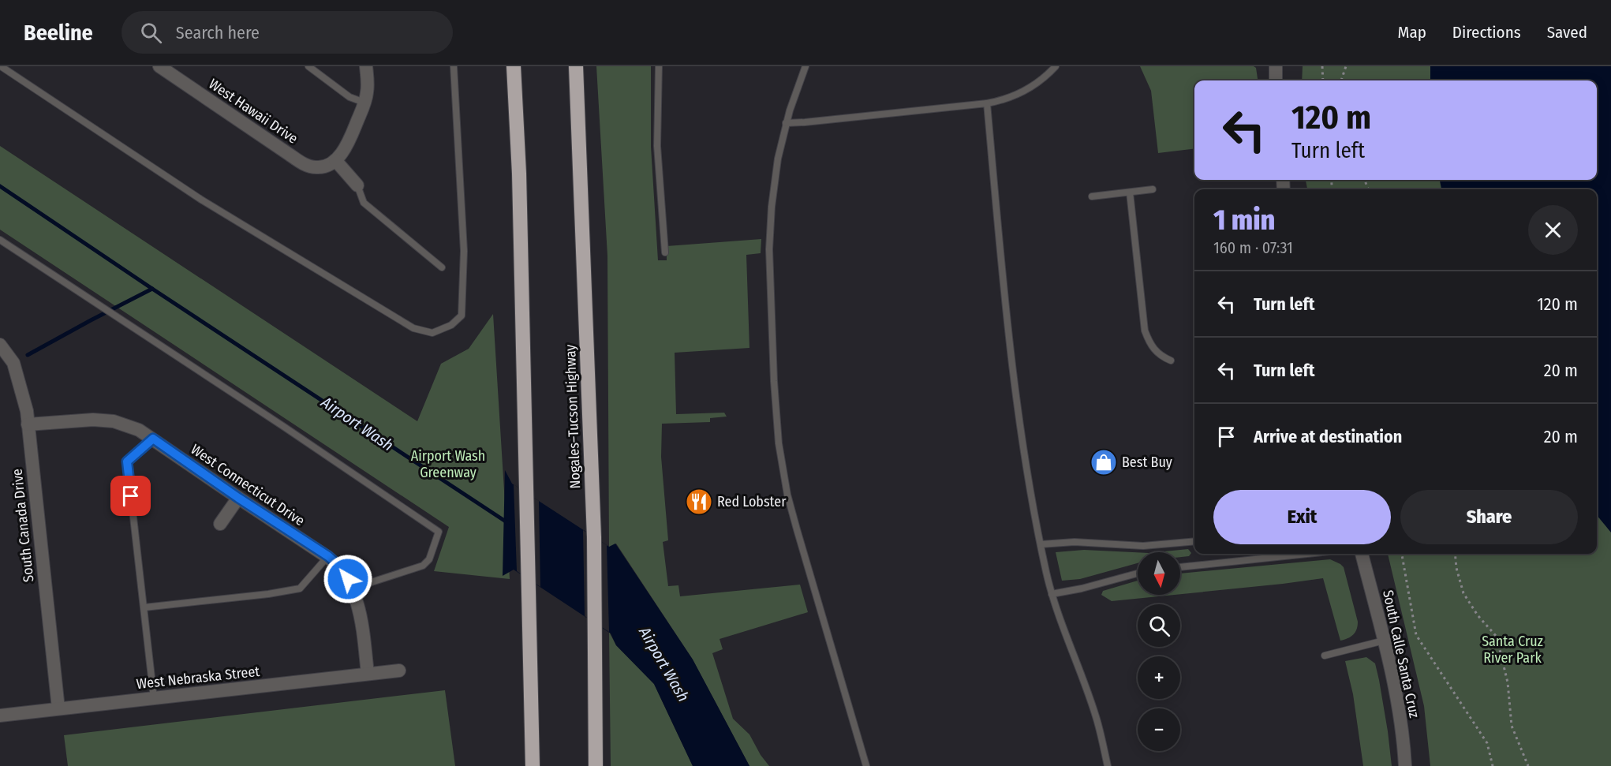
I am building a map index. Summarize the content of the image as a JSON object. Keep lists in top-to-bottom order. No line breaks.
{"streets":{"highway":["Nogales–Tucson Highway"],"street":["West Hawaii Drive","West Connecticut Drive","South Canada Drive","South Calle Santa Cruz","West Nebraska Street"]},"crossings":[["West Connecticut Drive","South Canada Drive"],["West Connecticut Drive","West Nebraska Street"],["South Canada Drive","West Nebraska Street"]],"water":["Airport Wash"],"parks":["Airport Wash Greenway","Santa Cruz River Park"],"places":{"shop":["Best Buy"],"restaurant":["Red Lobster"]},"north":"bottom","page":{"header":"Beeline","search":"Search here","nav":["Map","Directions","Saved"],"turn":["120 m","Turn left"],"heading":["1 min","160 m · 07:31"],"list":[{"name":"Turn left","value":"120 m"},{"name":"Turn left","value":"20 m"},{"name":"Arrive at destination","value":"20 m"}],"buttons":["Exit","Share"],"map_buttons":["+","−"]}}
